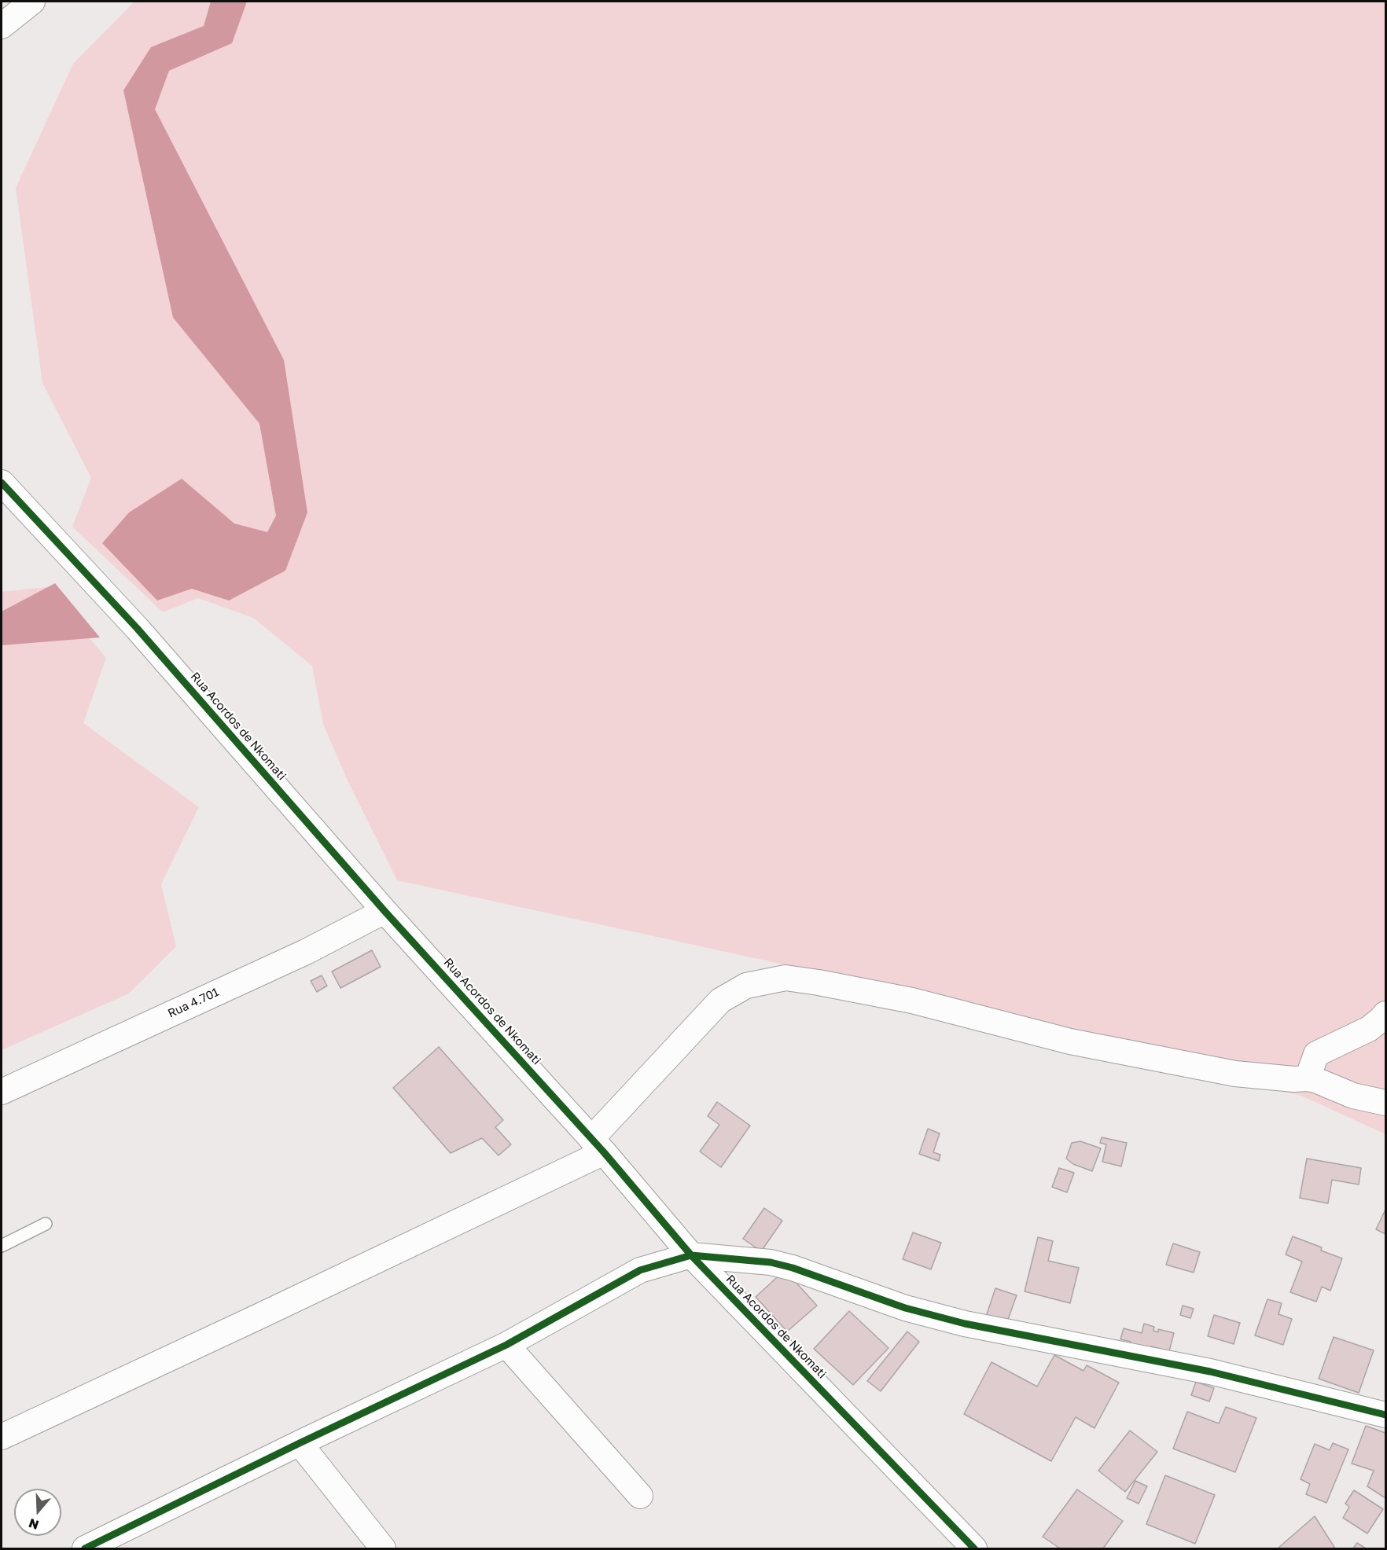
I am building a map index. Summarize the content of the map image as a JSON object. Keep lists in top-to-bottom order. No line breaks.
{"streets":{"street":["Rua Acordos de Nkomati","Rua 4.701"]},"crossings":[["Rua Acordos de Nkomati","Rua 4.701"]],"north":"bottom"}
